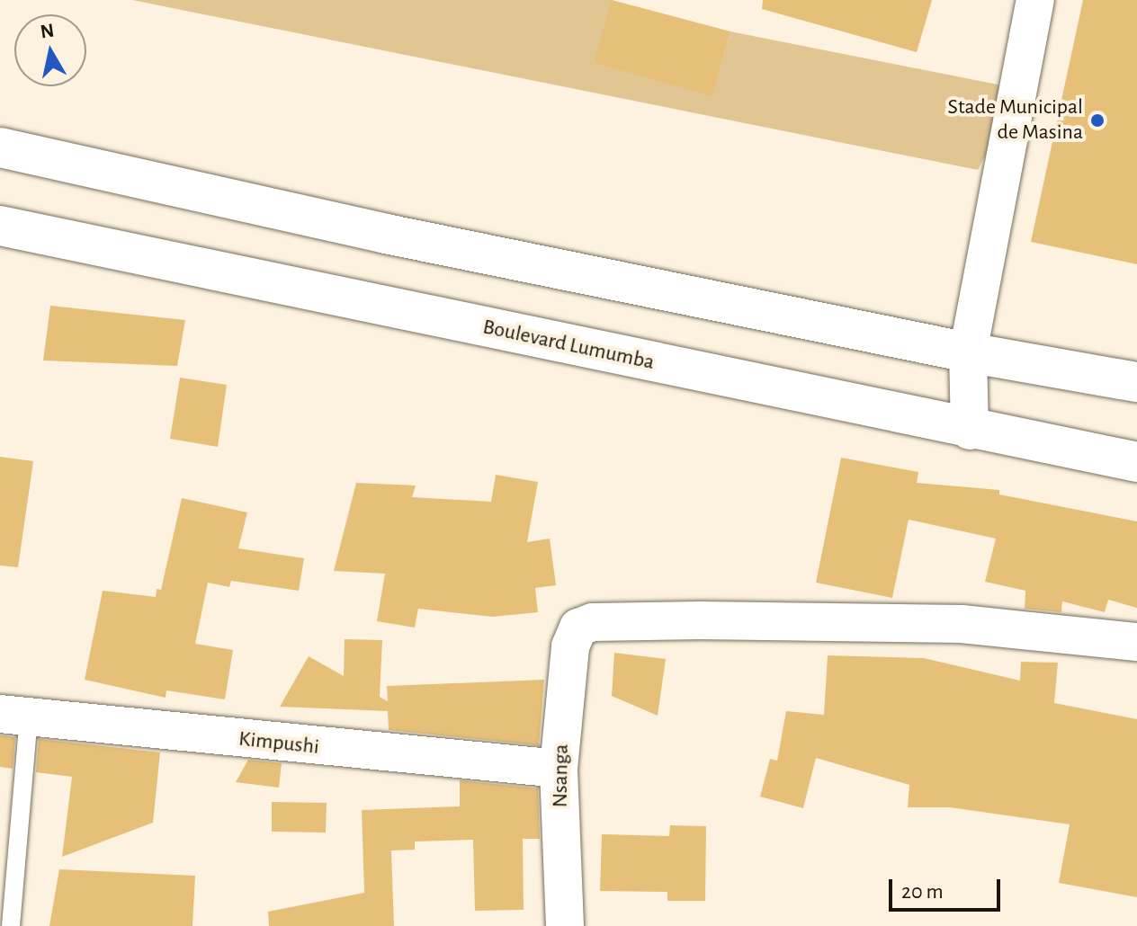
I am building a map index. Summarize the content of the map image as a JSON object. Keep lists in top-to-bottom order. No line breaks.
{"streets":{"highway":["Boulevard Lumumba"],"street":["Kimpushi","Nsanga"]},"crossings":[["Kimpushi","Nsanga"]],"places":["Stade Municipal de Masina"],"scale_bar":"20 m","north":"top"}
